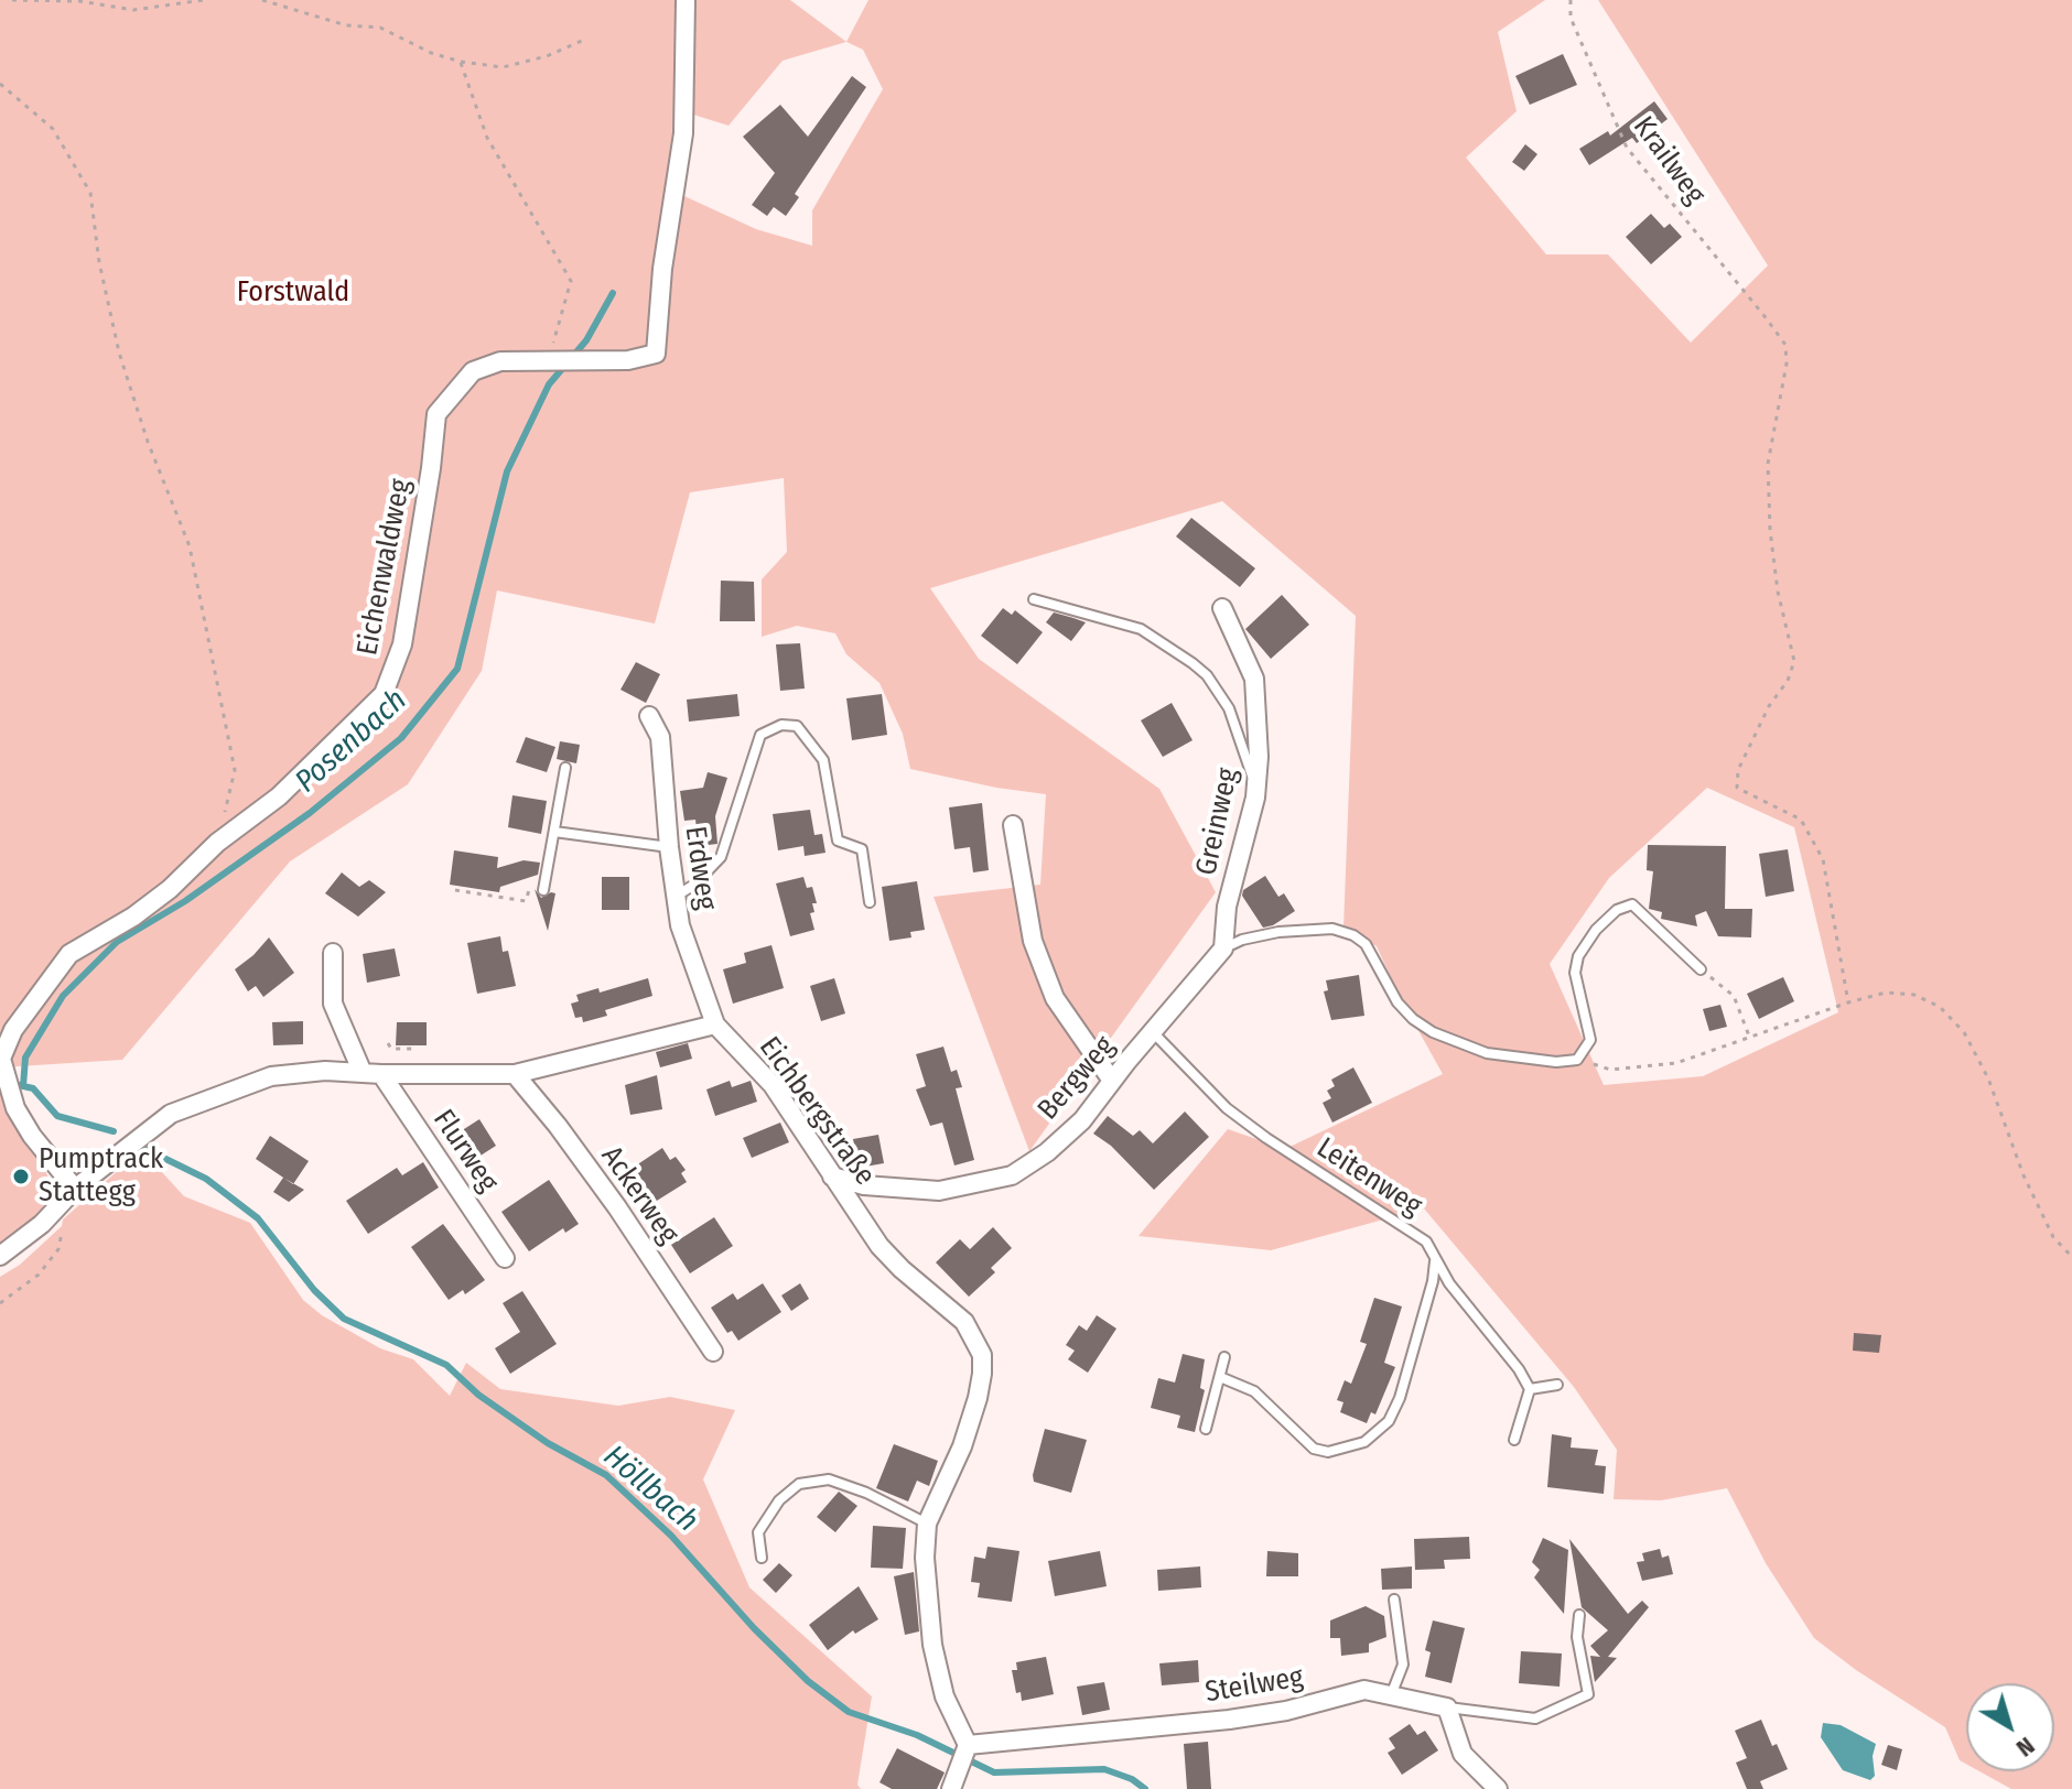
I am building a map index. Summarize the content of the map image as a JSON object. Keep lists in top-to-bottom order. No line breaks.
{"streets":{"street":["Eichenwaldweg","Greinweg","Erdweg","Bergweg","Eichbergstraße","Flurweg","Ackerweg","Steilweg"],"lane":["Leitenweg"],"path":["Krailweg"]},"crossings":[["Greinweg","Bergweg"],["Erdweg","Eichbergstraße"],["Bergweg","Eichbergstraße"],["Bergweg","Leitenweg"],["Eichbergstraße","Steilweg"]],"water":["Posenbach","Höllbach"],"parks":["Forstwald"],"places":["Pumptrack Stattegg"],"north":"bottom right"}
